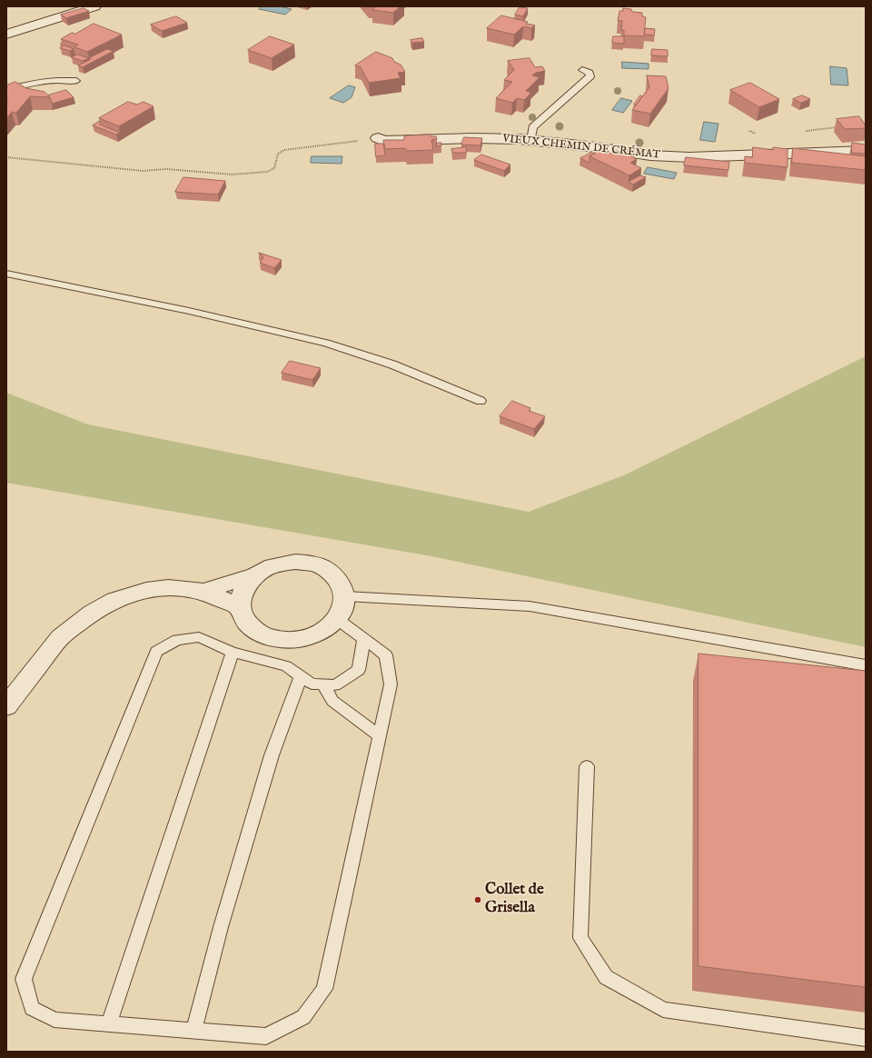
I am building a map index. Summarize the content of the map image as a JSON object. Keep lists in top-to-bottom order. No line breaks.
{"streets":{"street":["VIEUX CHEMIN DE CRÉMAT"]},"places":["Collet de Grisella"]}
